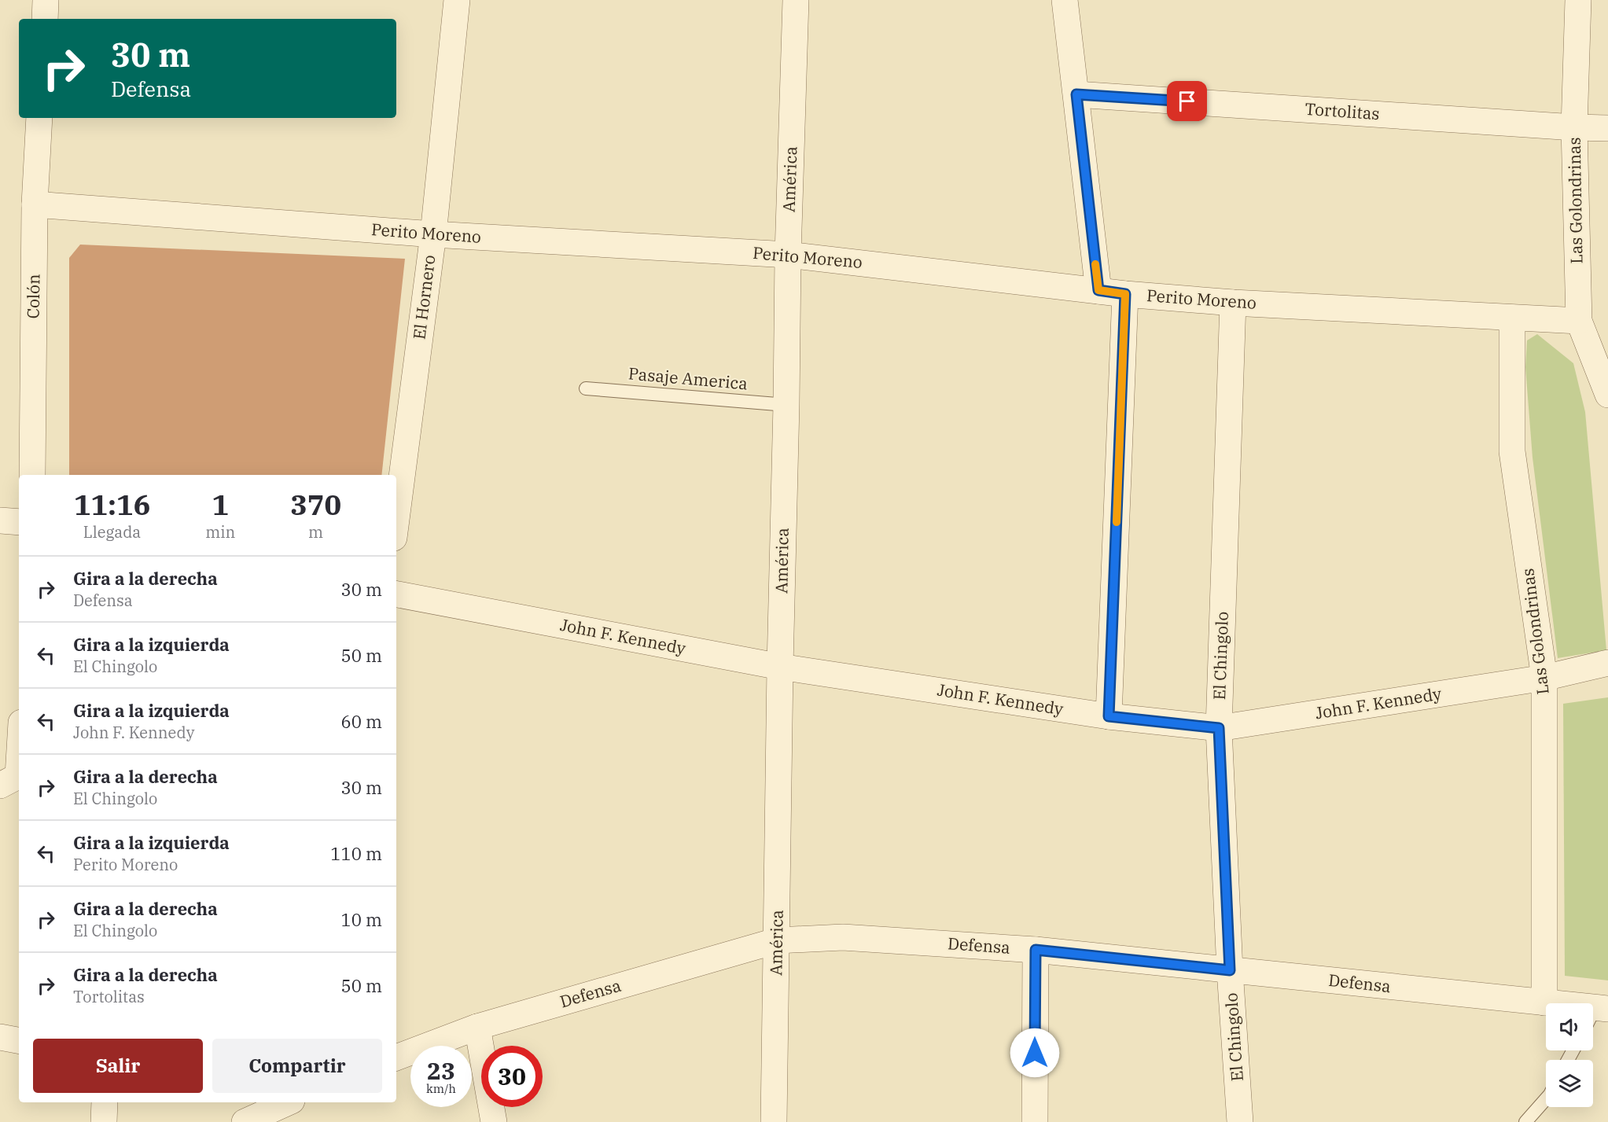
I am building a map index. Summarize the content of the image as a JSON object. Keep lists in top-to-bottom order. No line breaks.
{"streets":{"street":["Tortolitas","América","Las Golondrinas","Perito Moreno","Colón","El Hornero","John F. Kennedy","El Chingolo","Defensa"],"lane":["Pasaje America"]},"crossings":[["Tortolitas","Las Golondrinas"],["América","Perito Moreno"],["América","Pasaje America"],["América","John F. Kennedy"],["América","Defensa"],["Las Golondrinas","Perito Moreno"],["Las Golondrinas","John F. Kennedy"],["Las Golondrinas","Defensa"],["Perito Moreno","Colón"],["Perito Moreno","El Hornero"],["Perito Moreno","El Chingolo"],["John F. Kennedy","El Chingolo"],["El Chingolo","Defensa"]],"page":{"turn":["30 m","Defensa"],"eta":["11:16","Llegada","1","min","370","m"],"list":[{"name":"Gira a la derecha","note":"Defensa","value":"30 m"},{"name":"Gira a la izquierda","note":"El Chingolo","value":"50 m"},{"name":"Gira a la izquierda","note":"John F. Kennedy","value":"60 m"},{"name":"Gira a la derecha","note":"El Chingolo","value":"30 m"},{"name":"Gira a la izquierda","note":"Perito Moreno","value":"110 m"},{"name":"Gira a la derecha","note":"El Chingolo","value":"10 m"},{"name":"Gira a la derecha","note":"Tortolitas","value":"50 m"}],"buttons":["Salir","Compartir"],"speed":"23 km/h","limit":"30"}}
